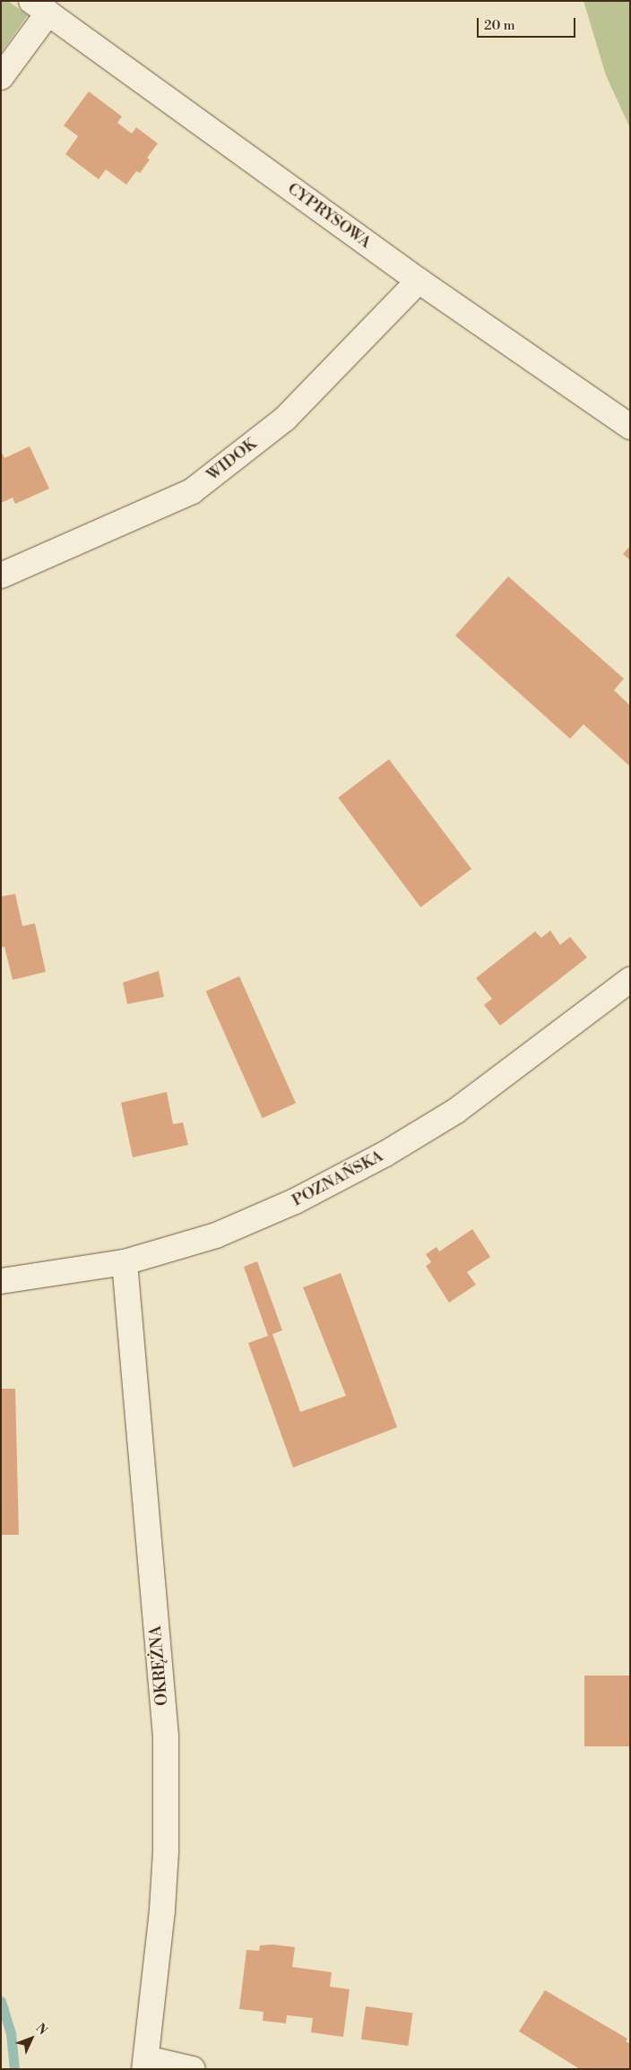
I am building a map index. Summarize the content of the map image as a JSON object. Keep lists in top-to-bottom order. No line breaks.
{"streets":{"street":["CYPRYSOWA","WIDOK","POZNAŃSKA","OKRĘŻNA"]},"crossings":[["CYPRYSOWA","WIDOK"],["POZNAŃSKA","OKRĘŻNA"]],"scale_bar":"20 m","north":"top right"}
